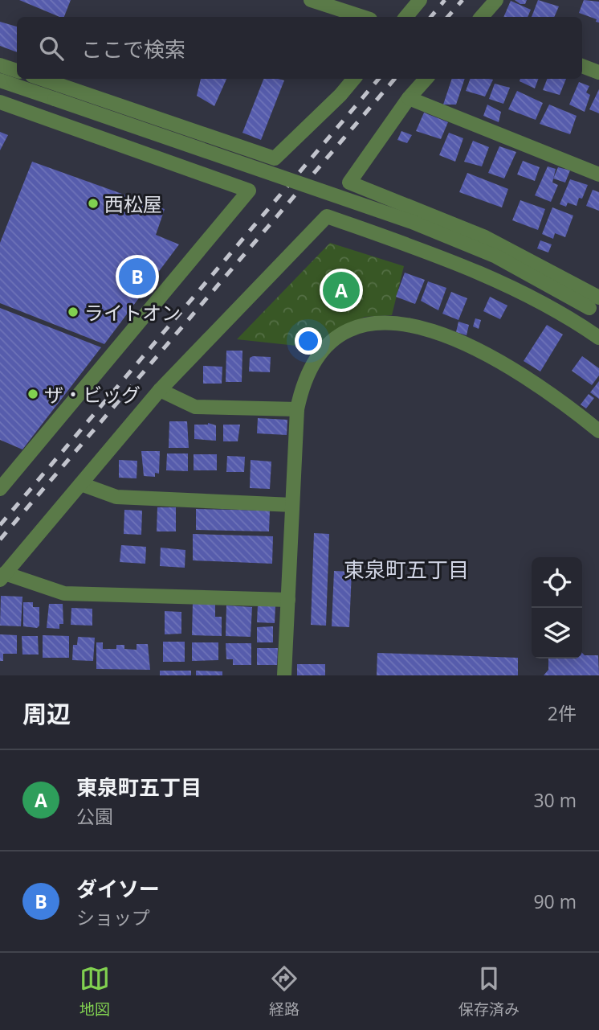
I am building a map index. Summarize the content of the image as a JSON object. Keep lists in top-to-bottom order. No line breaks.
{"districts":["東泉町五丁目"],"places":["西松屋","ライトオン","ザ・ビッグ"],"page":{"search":"ここで検索","pins":["B","A"],"heading":["周辺","2件"],"list":[{"mark":"A","name":"東泉町五丁目","note":"公園","value":"30 m"},{"mark":"B","name":"ダイソー","note":"ショップ","value":"90 m"}],"nav":["地図","経路","保存済み"]}}
